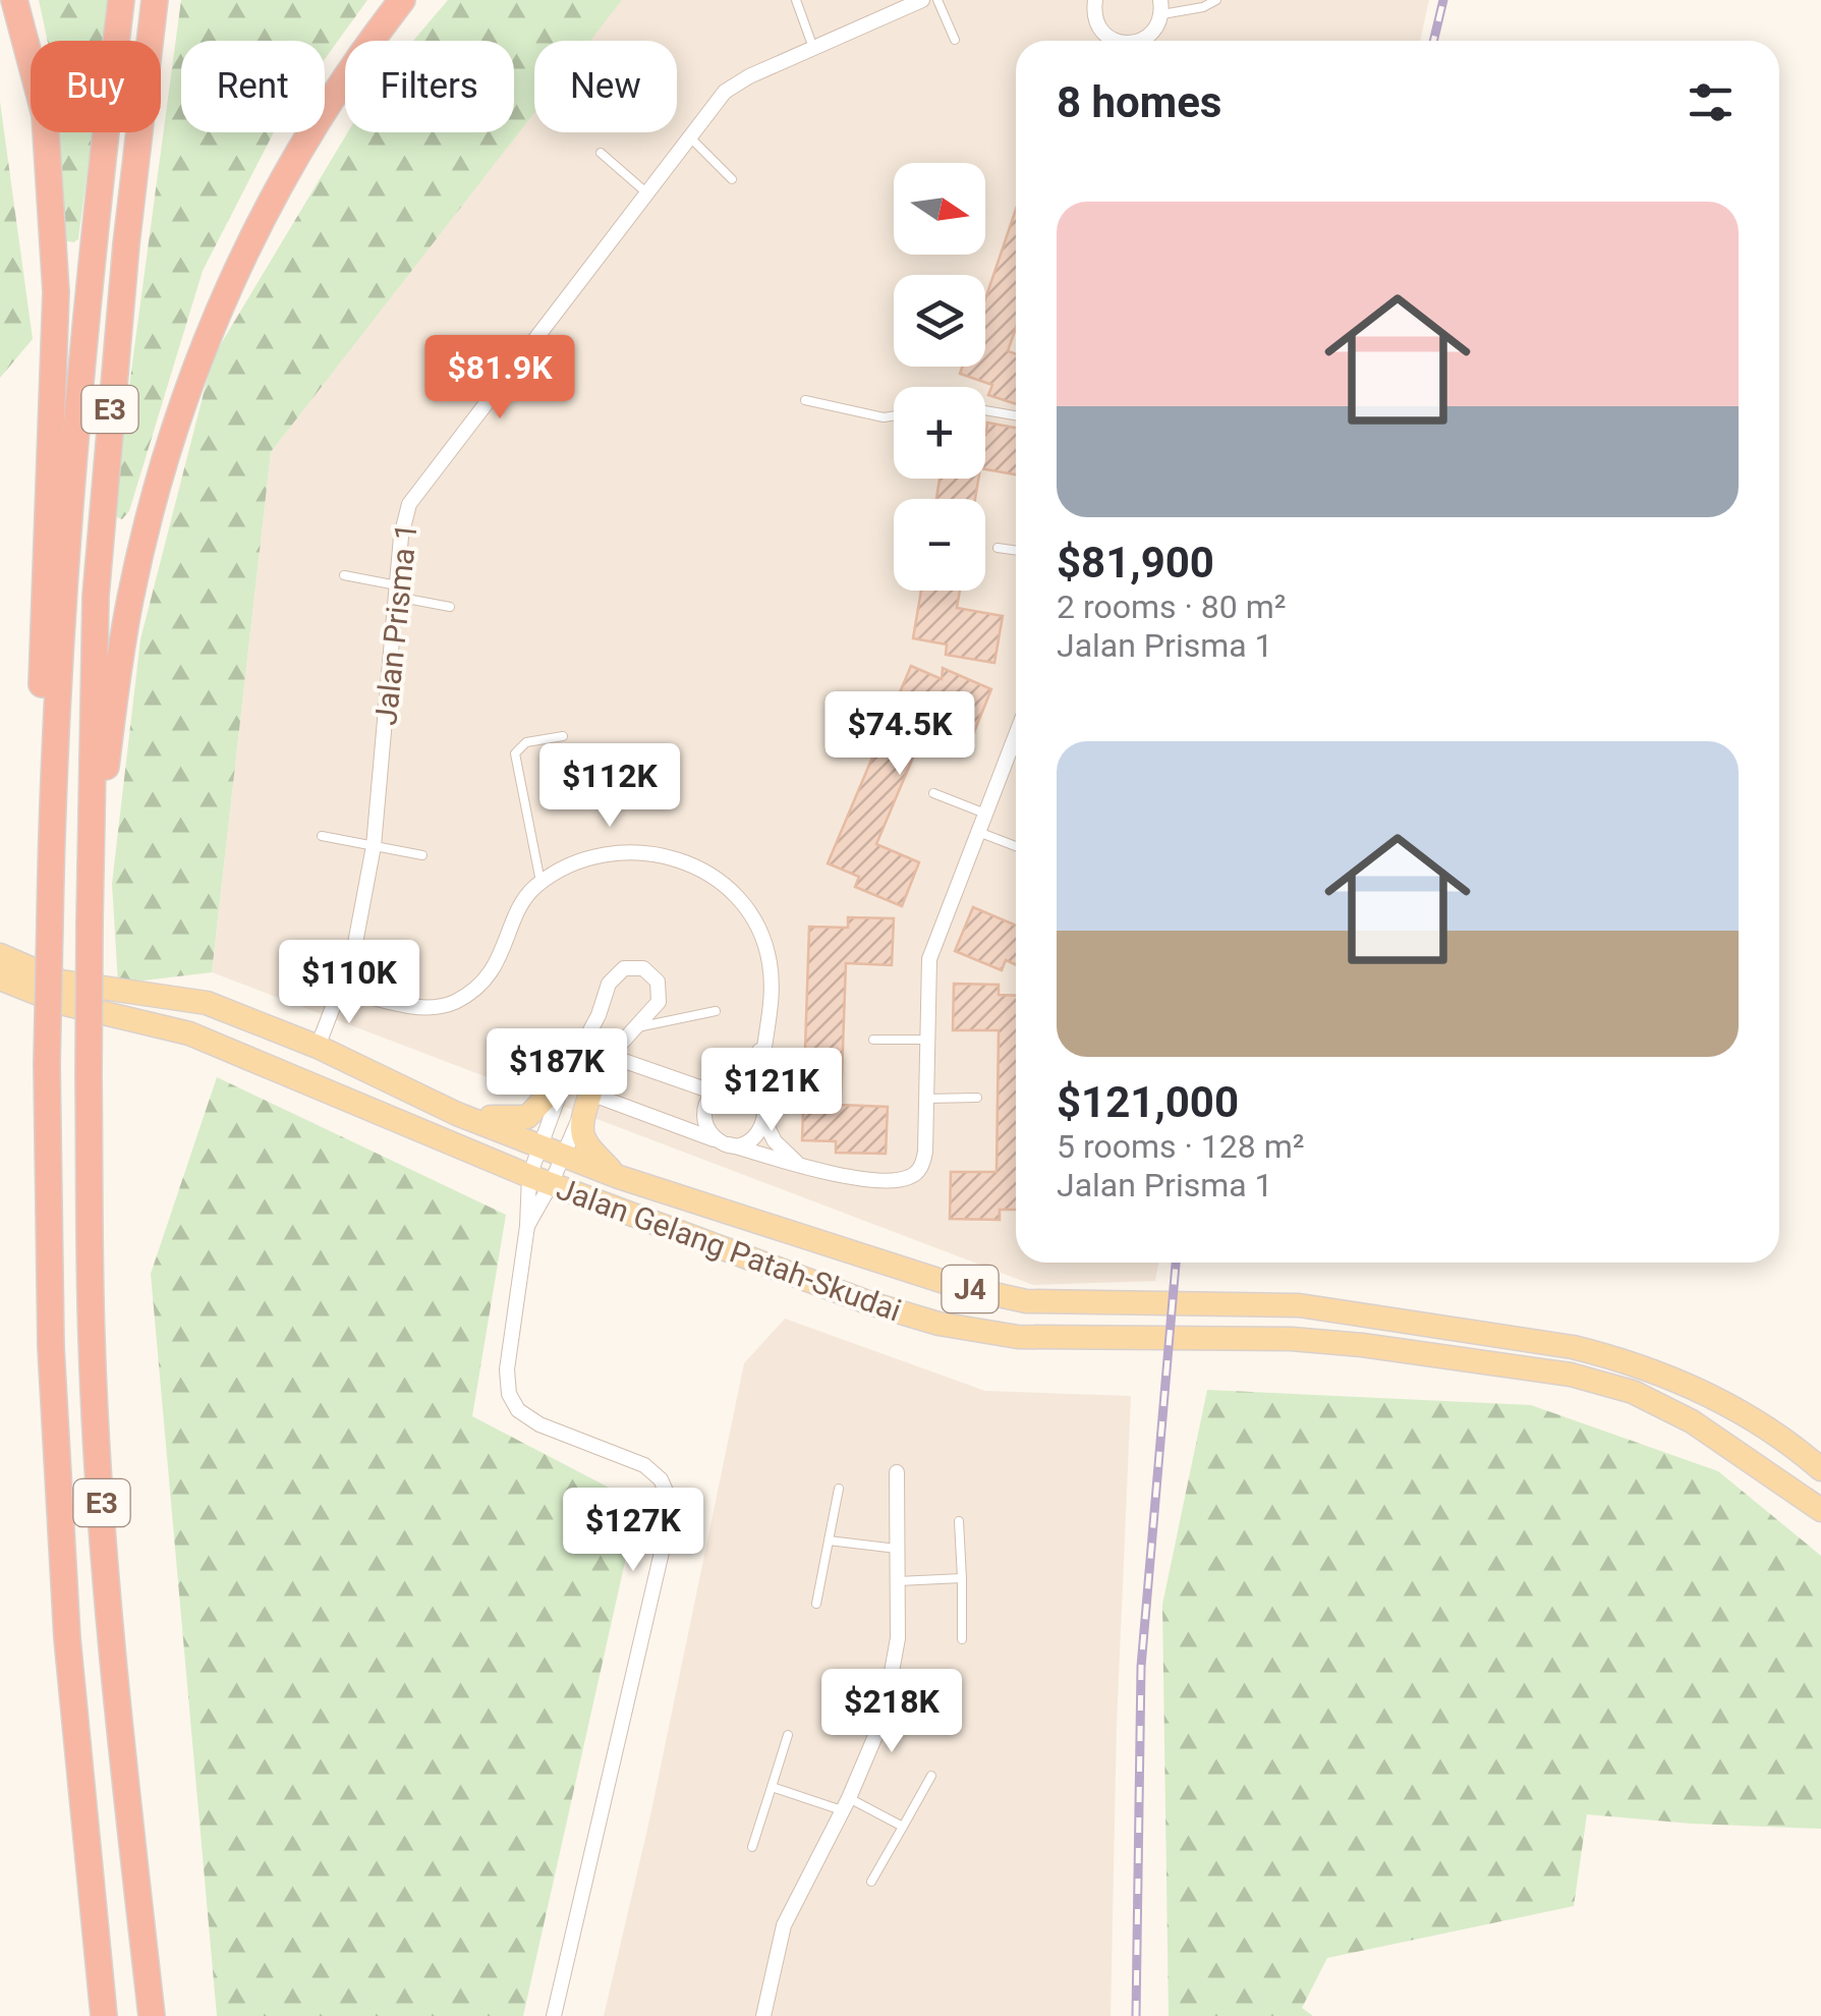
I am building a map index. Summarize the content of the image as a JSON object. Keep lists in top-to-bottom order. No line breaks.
{"streets":{"highway":["E3"],"main road":["Jalan Gelang Patah-Skudai","J4"],"street":["Jalan Prisma 1"]},"crossings":[["Jalan Prisma 1","Jalan Gelang Patah-Skudai"]],"north":"right","page":{"chip":["Buy","Rent","Filters","New"],"heading":"8 homes","map_buttons":["+","−"],"list":[{"name":"$81,900","note":"2 rooms · 80 m² · Jalan Prisma 1"},{"name":"$121,000","note":"5 rooms · 128 m² · Jalan Prisma 1"}],"price":["$81.9K","$74.5K","$112K","$110K","$187K","$121K","$127K","$218K"]}}
